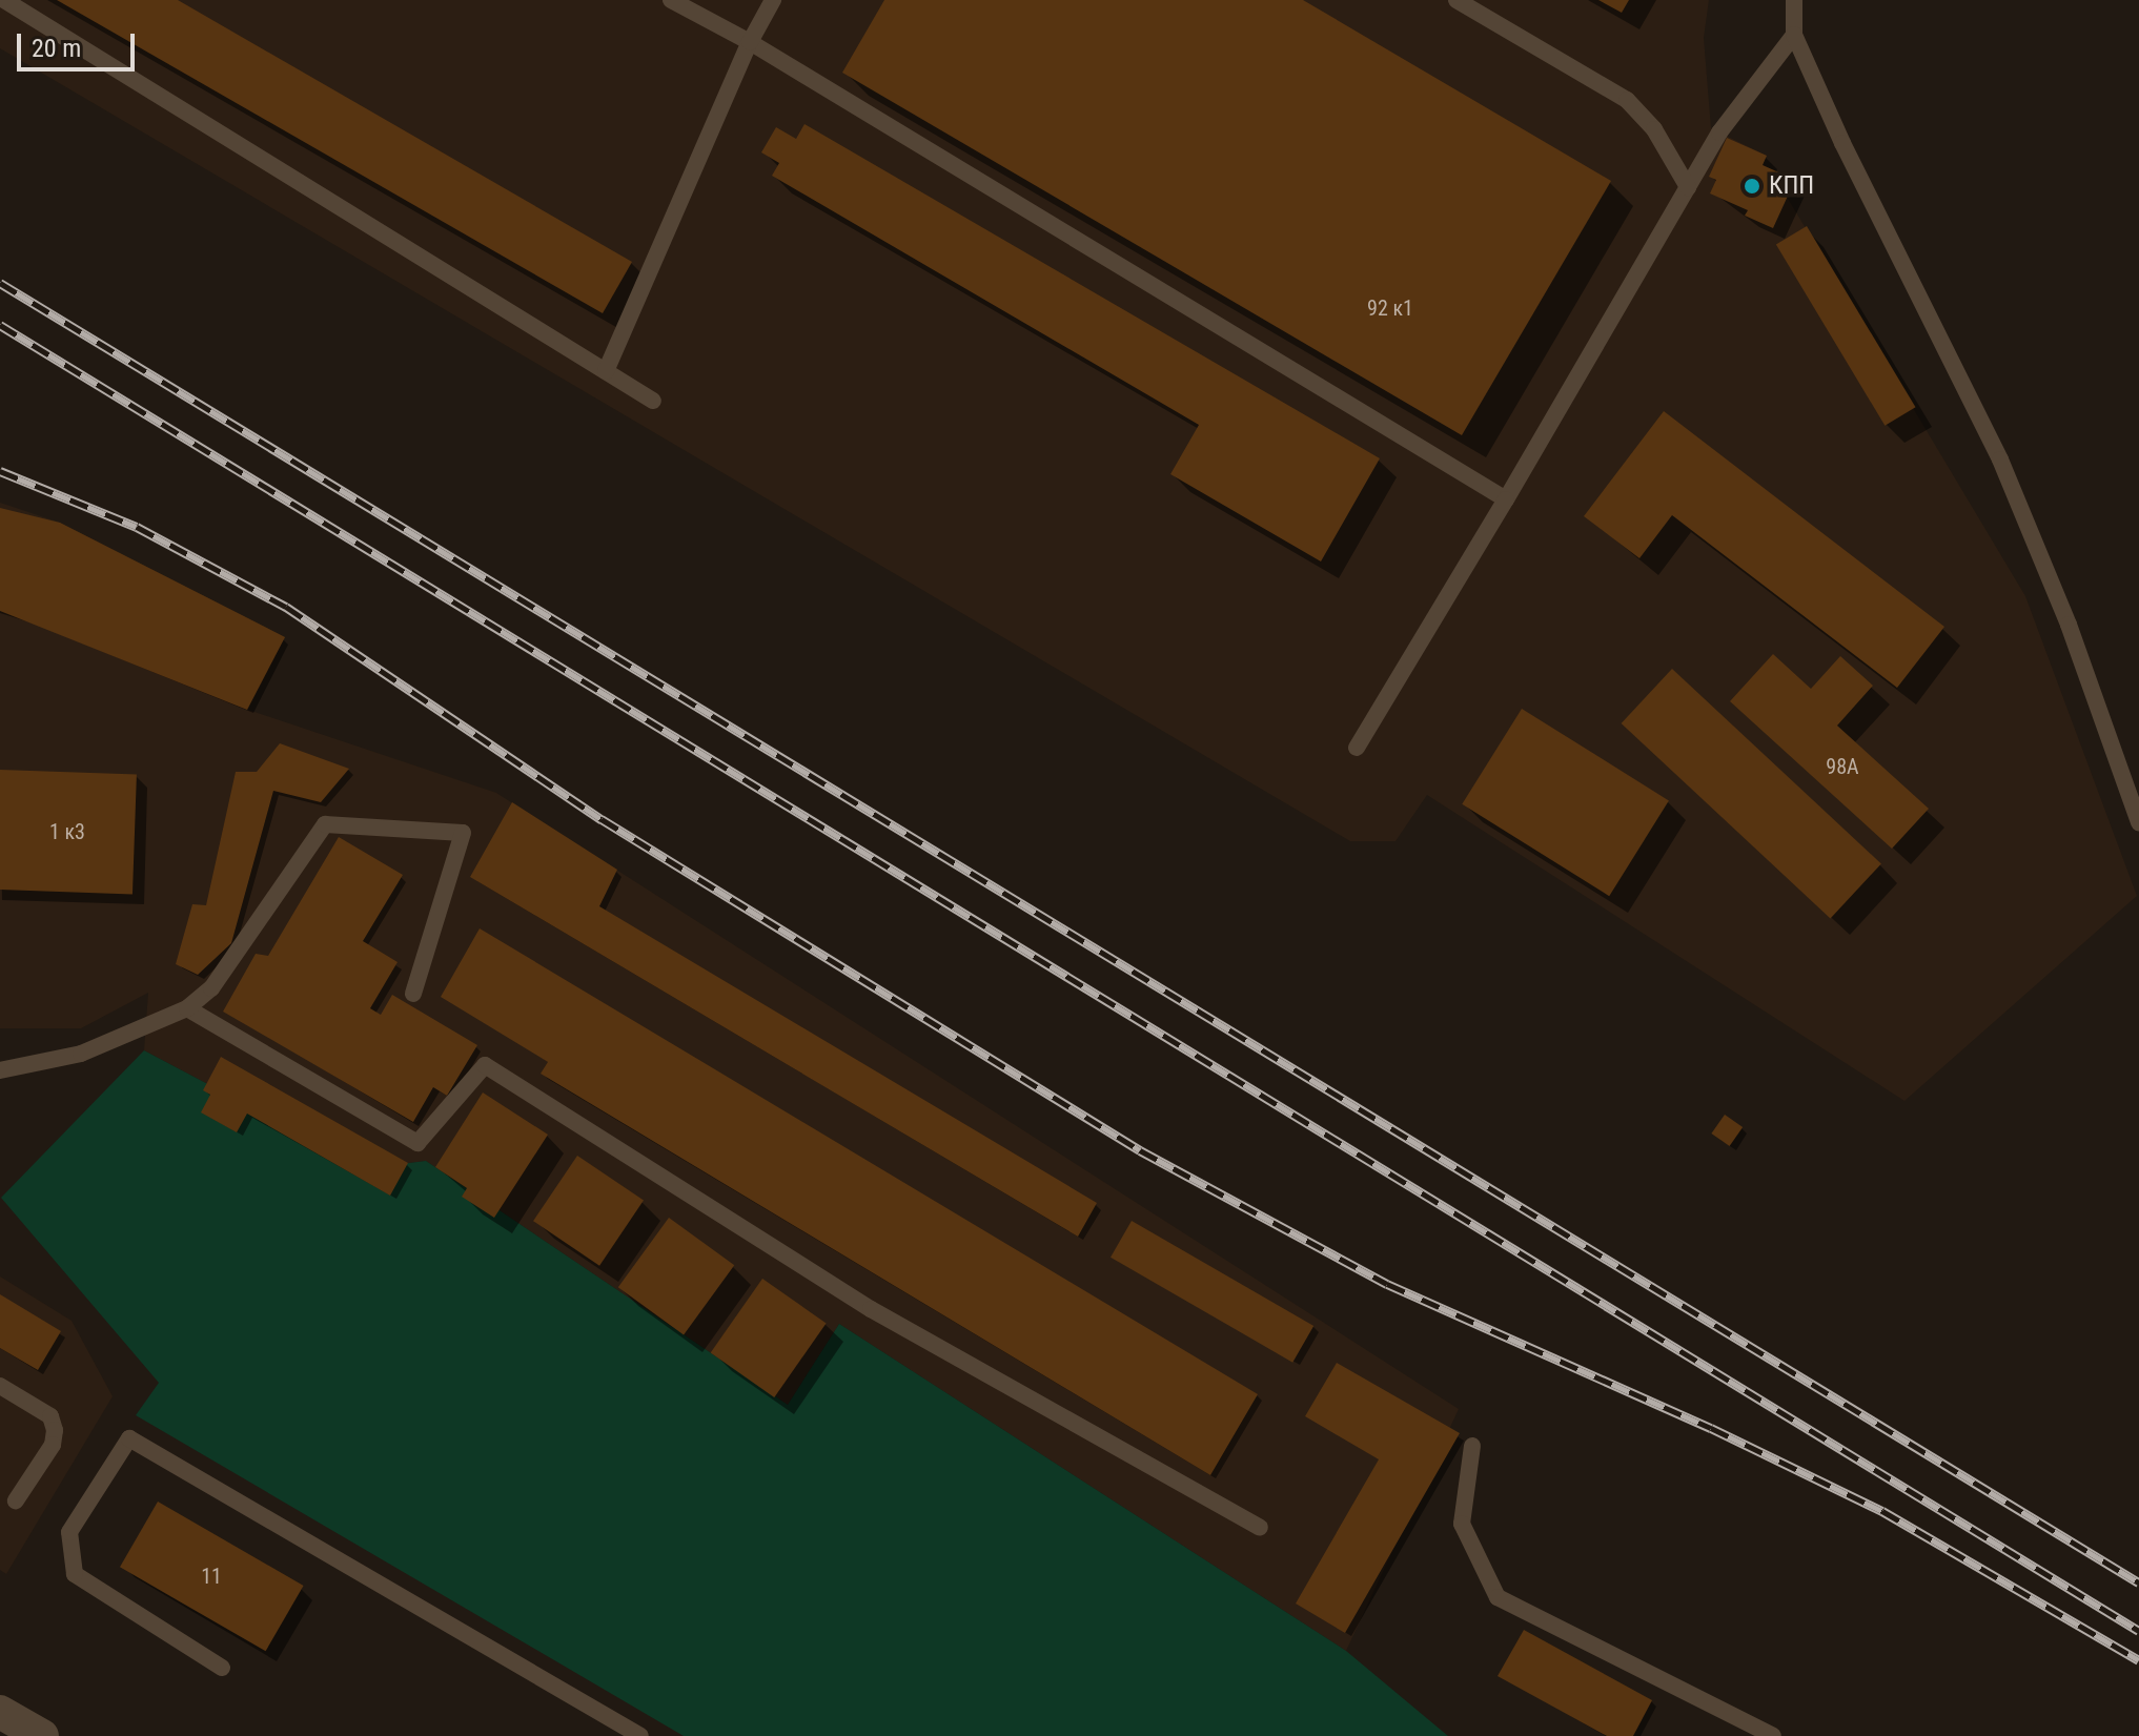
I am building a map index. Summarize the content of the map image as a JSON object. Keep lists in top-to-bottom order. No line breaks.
{"places":["КПП"],"house_numbers":["92 к1","98А","1 к3","11"],"scale_bar":"20 m"}
